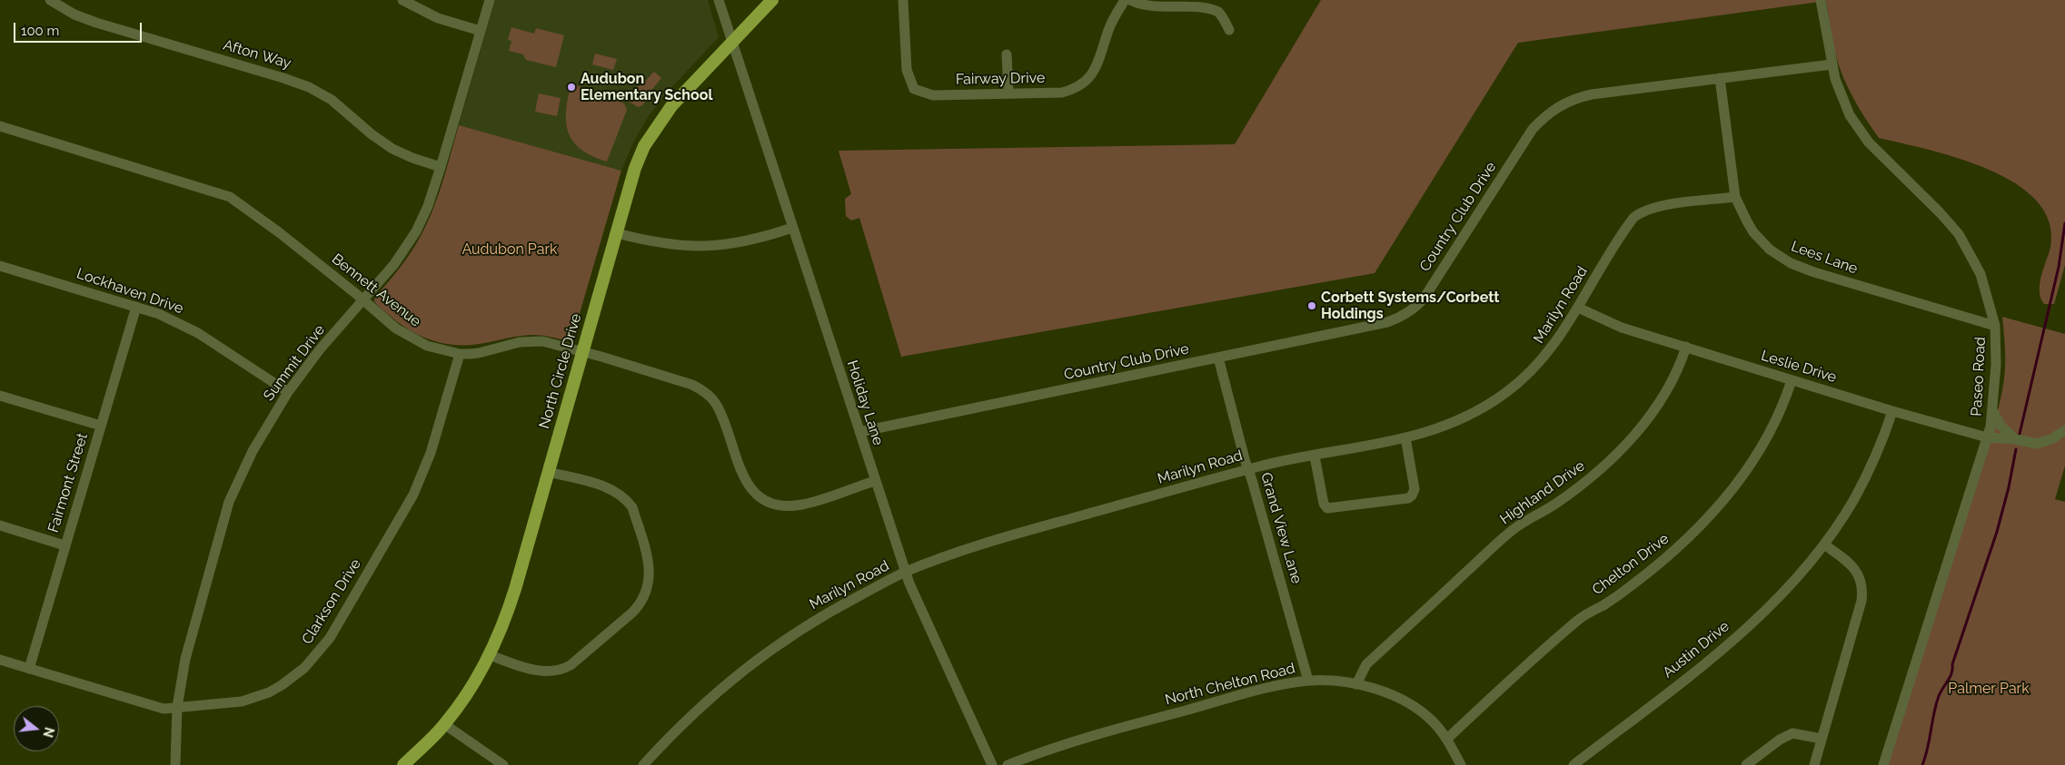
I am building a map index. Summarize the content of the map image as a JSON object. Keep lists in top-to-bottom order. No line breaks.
{"streets":{"main road":["North Circle Drive"],"street":["Afton Way","Fairway Drive","Country Club Drive","Lees Lane","Bennett Avenue","Lockhaven Drive","Marilyn Road","Summit Drive","Leslie Drive","Paseo Road","Holiday Lane","Fairmont Street","Highland Drive","Grand View Lane","Chelton Drive","Clarkson Drive","Austin Drive","North Chelton Road"]},"crossings":[["Afton Way","Summit Drive"],["Country Club Drive","Lees Lane"],["Country Club Drive","Paseo Road"],["Country Club Drive","Holiday Lane"],["Country Club Drive","Grand View Lane"],["Lees Lane","Marilyn Road"],["Lees Lane","Paseo Road"],["Bennett Avenue","Summit Drive"],["Bennett Avenue","North Circle Drive"],["Bennett Avenue","Holiday Lane"],["Bennett Avenue","Clarkson Drive"],["Lockhaven Drive","Summit Drive"],["Lockhaven Drive","Fairmont Street"],["Marilyn Road","Leslie Drive"],["Marilyn Road","Holiday Lane"],["Marilyn Road","Grand View Lane"],["Summit Drive","Clarkson Drive"],["Leslie Drive","Paseo Road"],["Leslie Drive","Highland Drive"],["Leslie Drive","Chelton Drive"],["Leslie Drive","Austin Drive"],["North Circle Drive","Holiday Lane"],["Fairmont Street","Clarkson Drive"],["Highland Drive","North Chelton Road"],["Grand View Lane","North Chelton Road"],["Chelton Drive","North Chelton Road"]],"parks":["Audubon Park","Palmer Park"],"places":["Audubon Elementary School","Corbett Systems/Corbett Holdings"],"scale_bar":"100 m","north":"right"}
